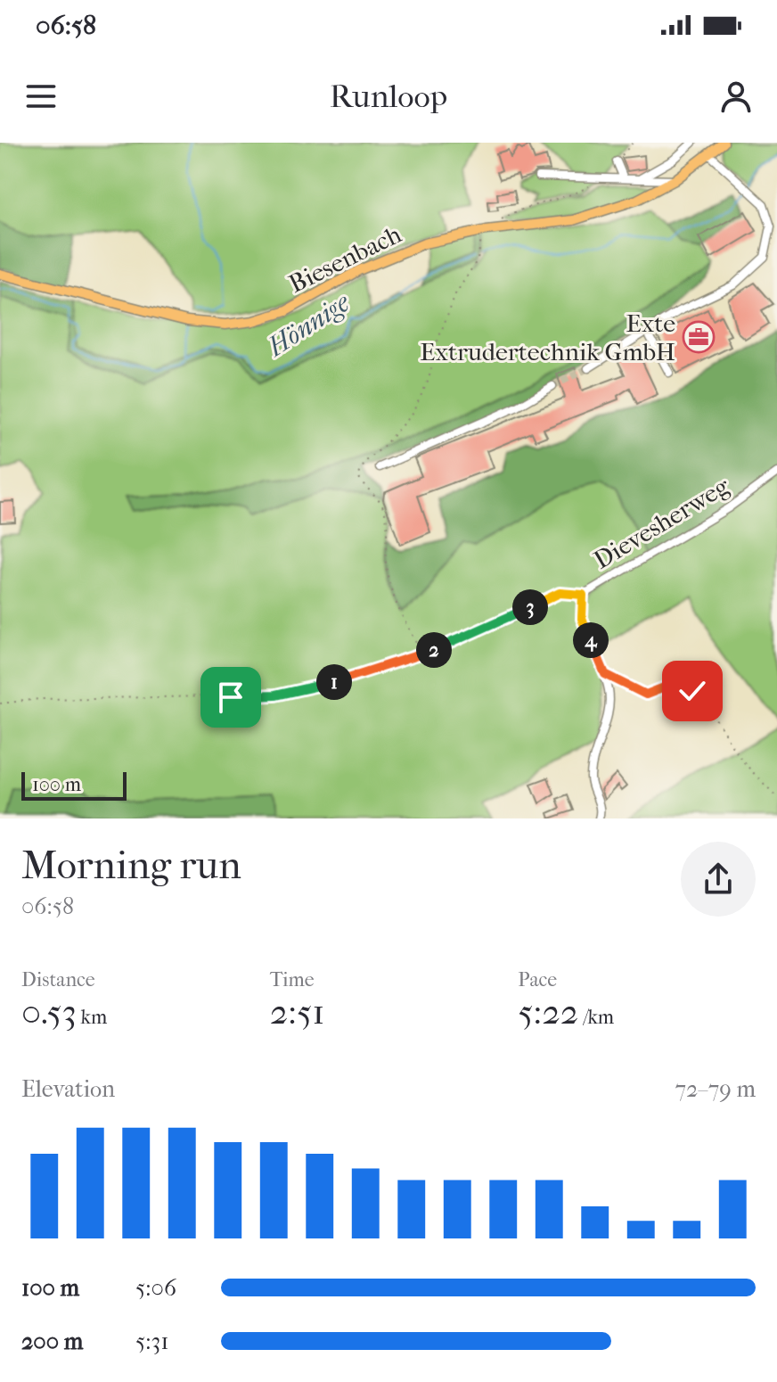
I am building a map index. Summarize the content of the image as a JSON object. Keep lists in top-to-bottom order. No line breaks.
{"streets":{"main road":["Biesenbach"],"street":["Dievesherweg"]},"water":["Hönnige"],"places":{"office":["Exte Extrudertechnik GmbH"]},"scale_bar":"100 m","page":{"status":"06:58","header":"Runloop","pins":["3","4","2","1"],"scale":"100 m","heading":["Morning run","06:58"],"stats":[["Distance","0.53 km"],["Time","2:51"],["Pace","5:22 /km"]],"chart":["Elevation","72–79 m"],"list":[{"name":"100 m","note":"5:06"},{"name":"200 m","note":"5:31"}]}}
